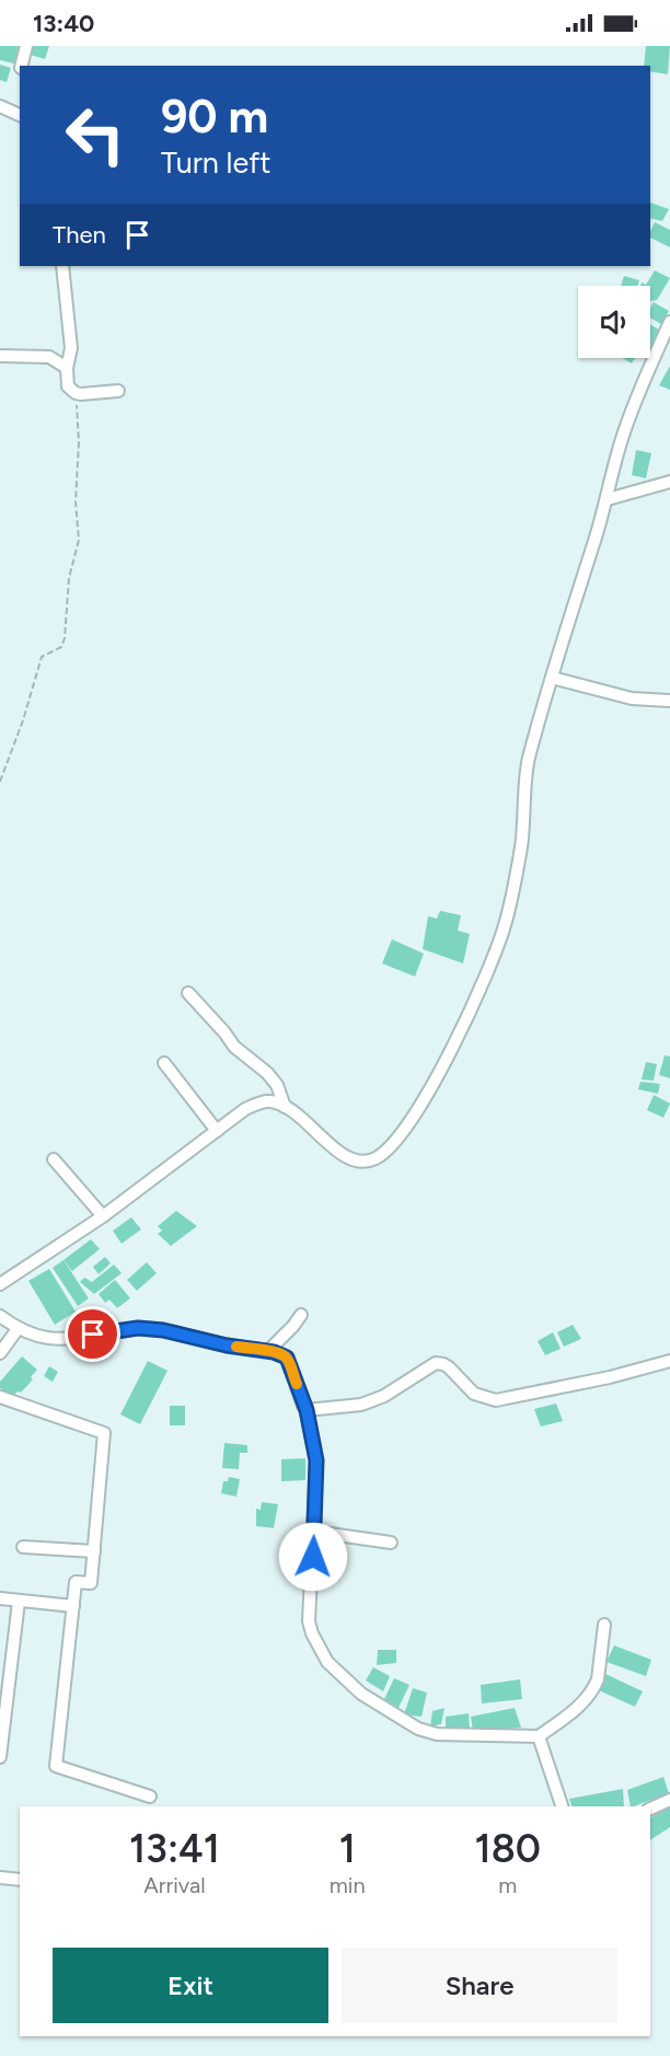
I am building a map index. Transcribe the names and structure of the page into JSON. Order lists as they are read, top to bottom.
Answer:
{
  "page": {
    "status": "13:40",
    "turn": ["90 m", "Turn left"],
    "then": "Then",
    "eta": [
      "13:41",
      "Arrival",
      "1",
      "min",
      "180",
      "m"
    ],
    "buttons": ["Exit", "Share"]
  }
}
